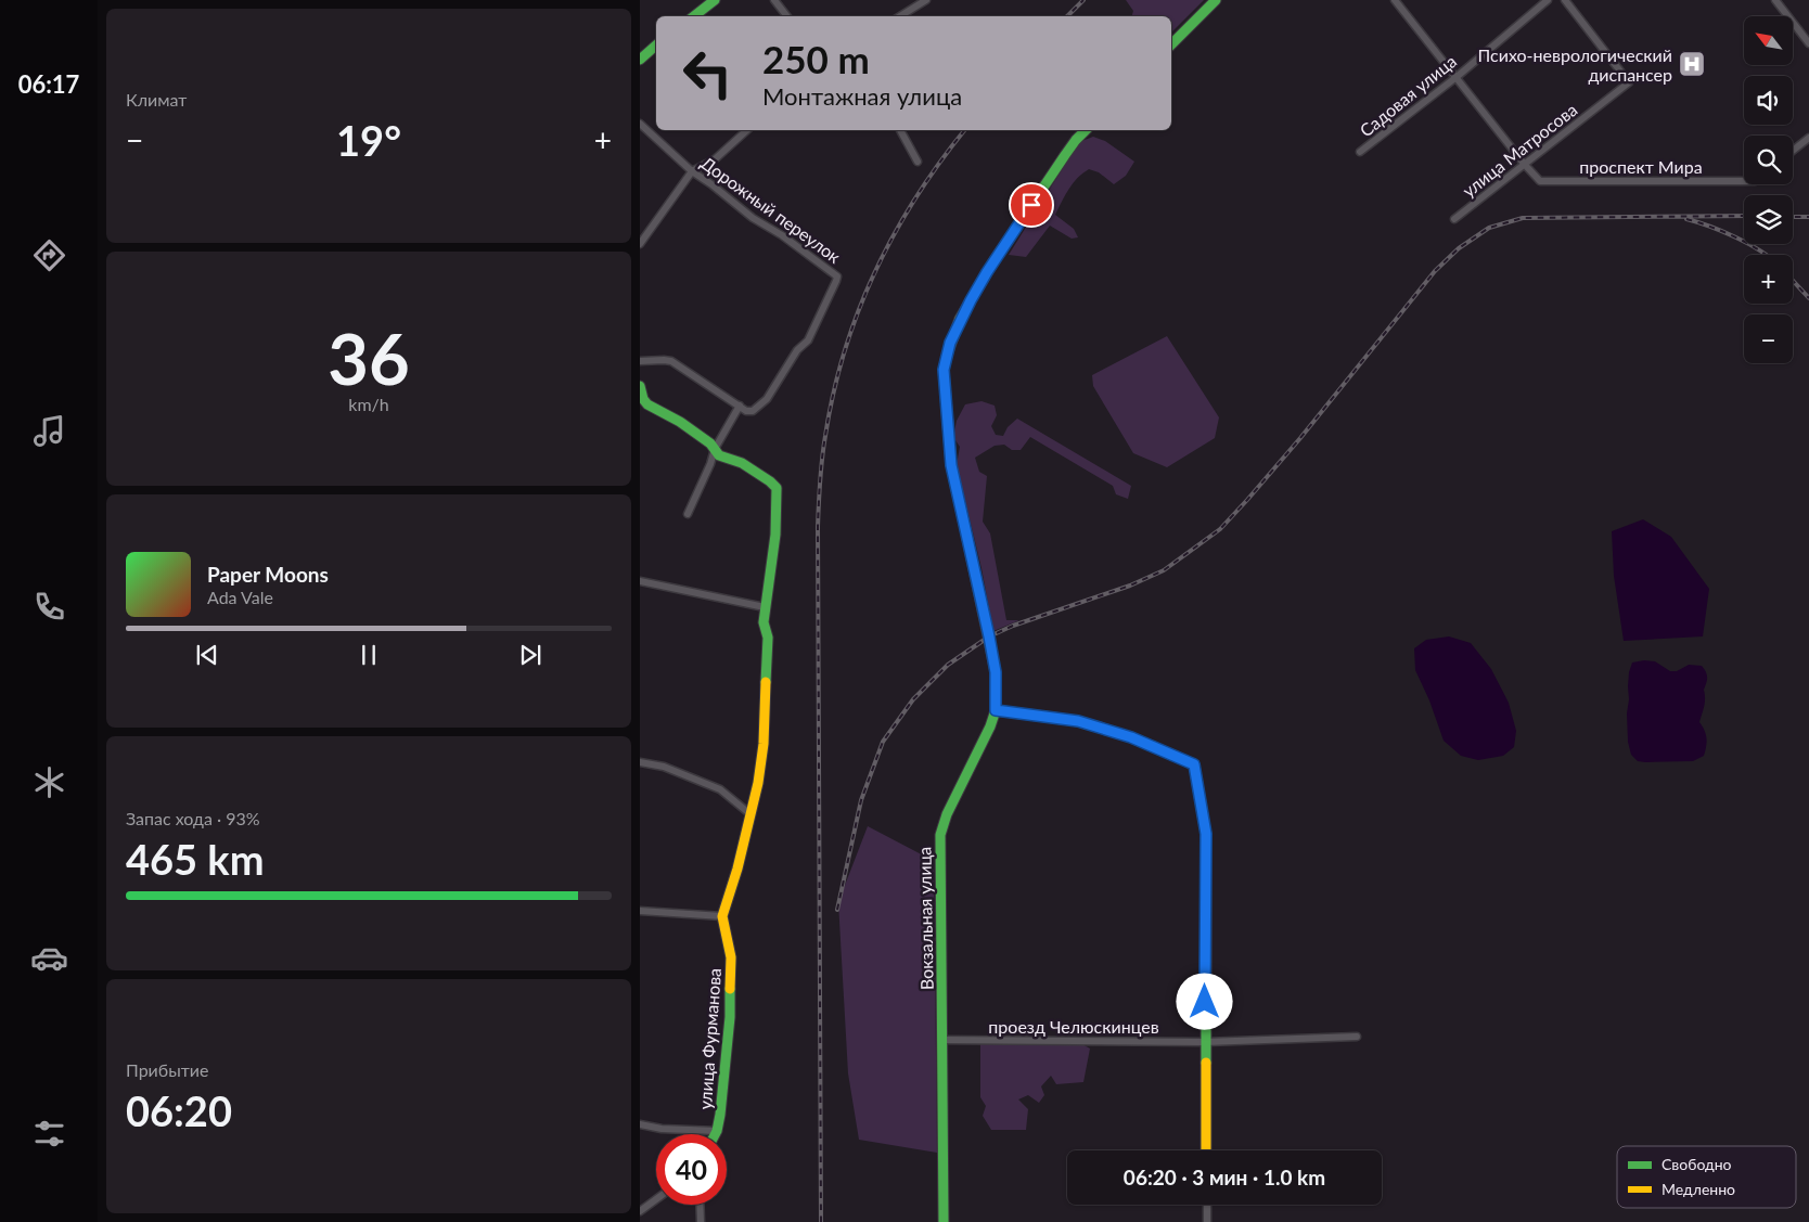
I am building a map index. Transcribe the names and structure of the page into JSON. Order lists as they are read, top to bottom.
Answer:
{
  "streets": {
    "street": [
      "Садовая улица",
      "улица Матросова",
      "проспект Мира",
      "Дорожный переулок",
      "Вокзальная улица",
      "проезд Челюскинцев",
      "улица Фурманова"
    ]
  },
  "crossings": [
    ["Садовая улица", "проспект Мира"],
    ["улица Матросова", "проспект Мира"],
    ["Вокзальная улица", "проезд Челюскинцев"]
  ],
  "places": {
    "hospital": ["Психо-неврологический диспансер"]
  },
  "legend": ["Свободно", "Медленно"],
  "north": "top left",
  "page": {
    "tabs": "06:17",
    "tile": [
      "Климат",
      ["36", "km/h"],
      ["Запас хода · 93%", "465 km"],
      ["Прибытие", "06:20"]
    ],
    "map_buttons": ["+", "−"],
    "turn": ["250 m", "Монтажная улица"],
    "heat": ["−", "19°", "+"],
    "song": ["Paper Moons", "Ada Vale"],
    "limit": "40",
    "trip": "06:20 · 3 мин · 1.0 km"
  }
}
